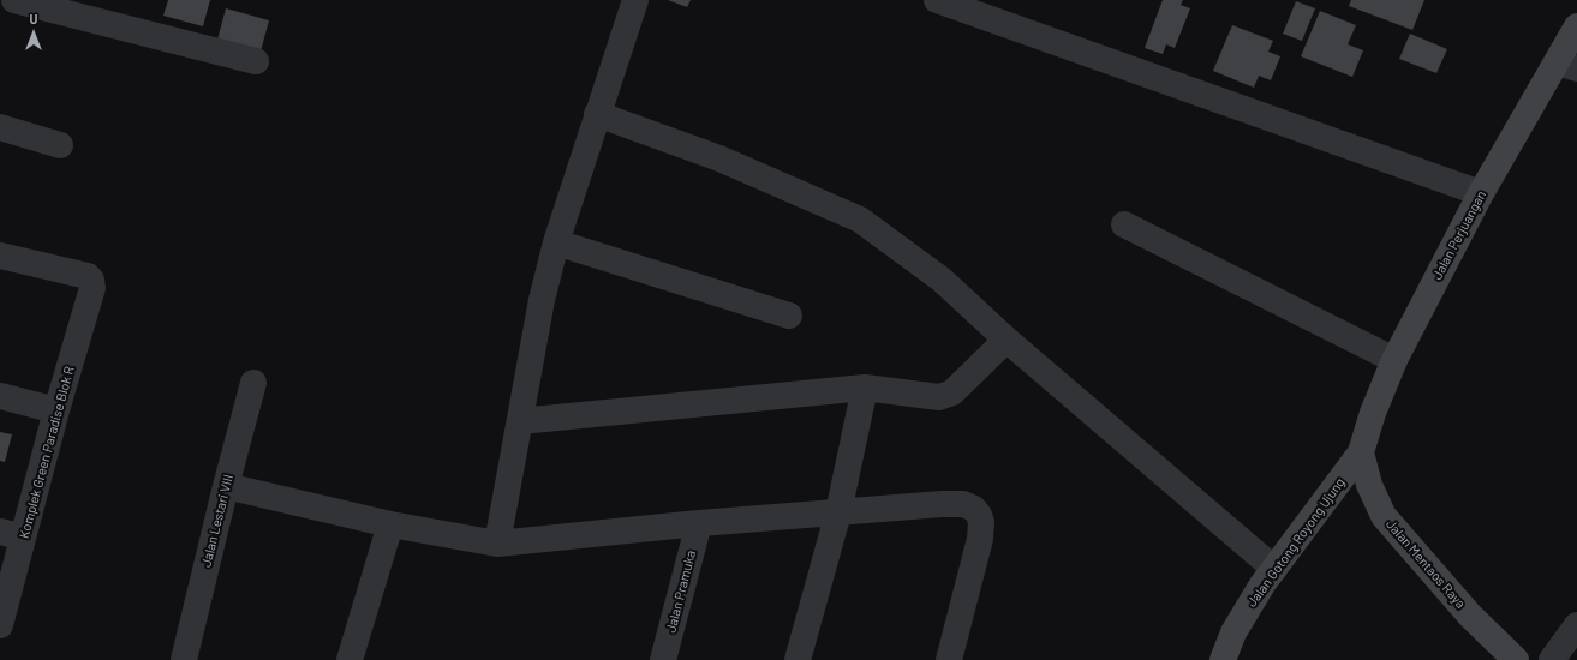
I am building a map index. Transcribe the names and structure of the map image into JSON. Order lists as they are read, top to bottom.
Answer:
{
  "streets": {
    "main road": ["Jalan Perjuangan", "Jalan Gotong Royong Ujung", "Jalan Mentaos Raya"],
    "street": ["Komplek Green Paradise Blok R", "Jalan Lestari VIII", "Jalan Pramuka"]
  },
  "crossings": [
    ["Jalan Perjuangan", "Jalan Gotong Royong Ujung"],
    ["Jalan Perjuangan", "Jalan Mentaos Raya"],
    ["Jalan Gotong Royong Ujung", "Jalan Mentaos Raya"]
  ],
  "north": "top"
}
